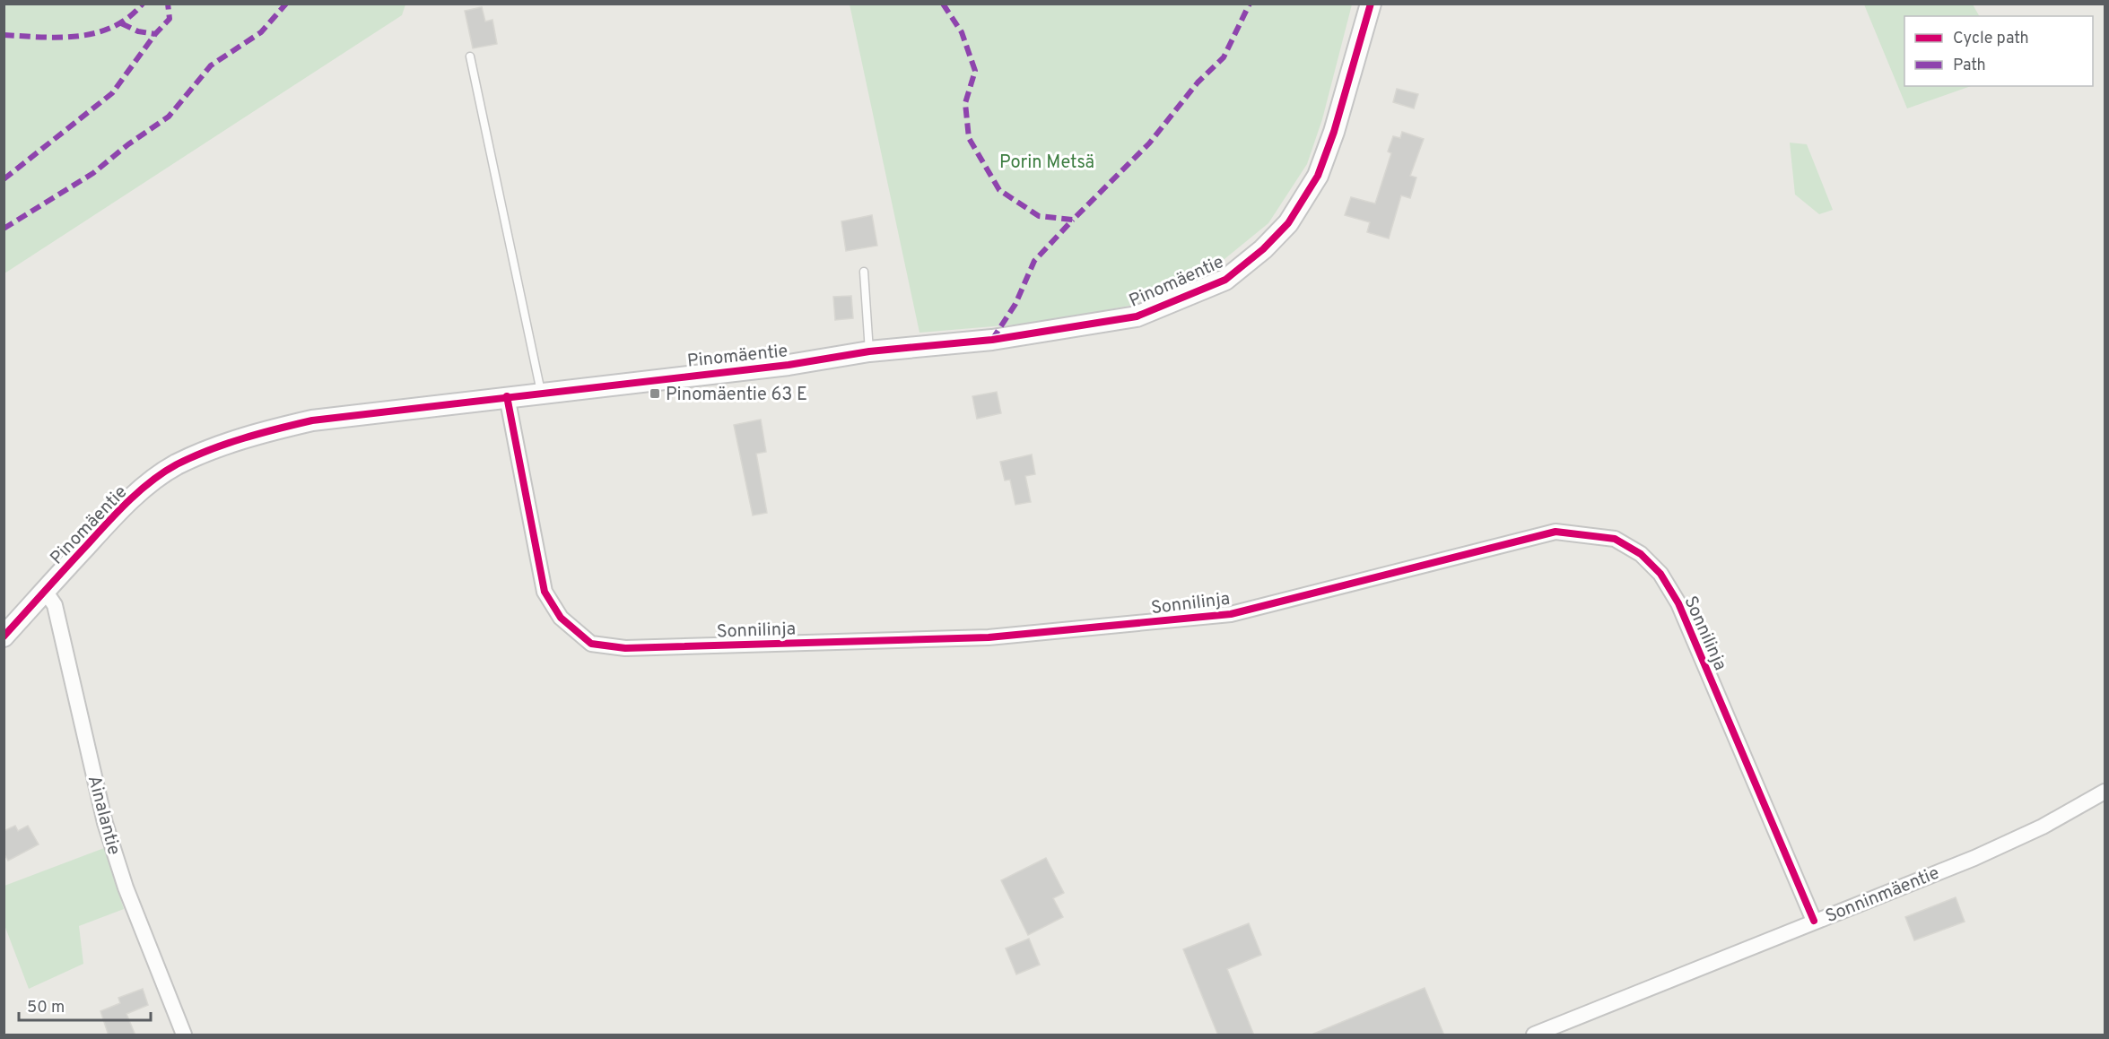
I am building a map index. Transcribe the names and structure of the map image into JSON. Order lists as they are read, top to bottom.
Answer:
{
  "streets": {
    "street": [
      "Pinomäentie",
      "Sonnilinja",
      "Ainalantie",
      "Sonninmäentie"
    ]
  },
  "crossings": [
    ["Pinomäentie", "Sonnilinja"],
    ["Pinomäentie", "Ainalantie"],
    ["Sonnilinja", "Sonninmäentie"]
  ],
  "parks": ["Porin Metsä"],
  "places": {
    "transit": ["Pinomäentie 63 E"]
  },
  "legend": ["Cycle path", "Path"],
  "scale_bar": "50 m"
}
